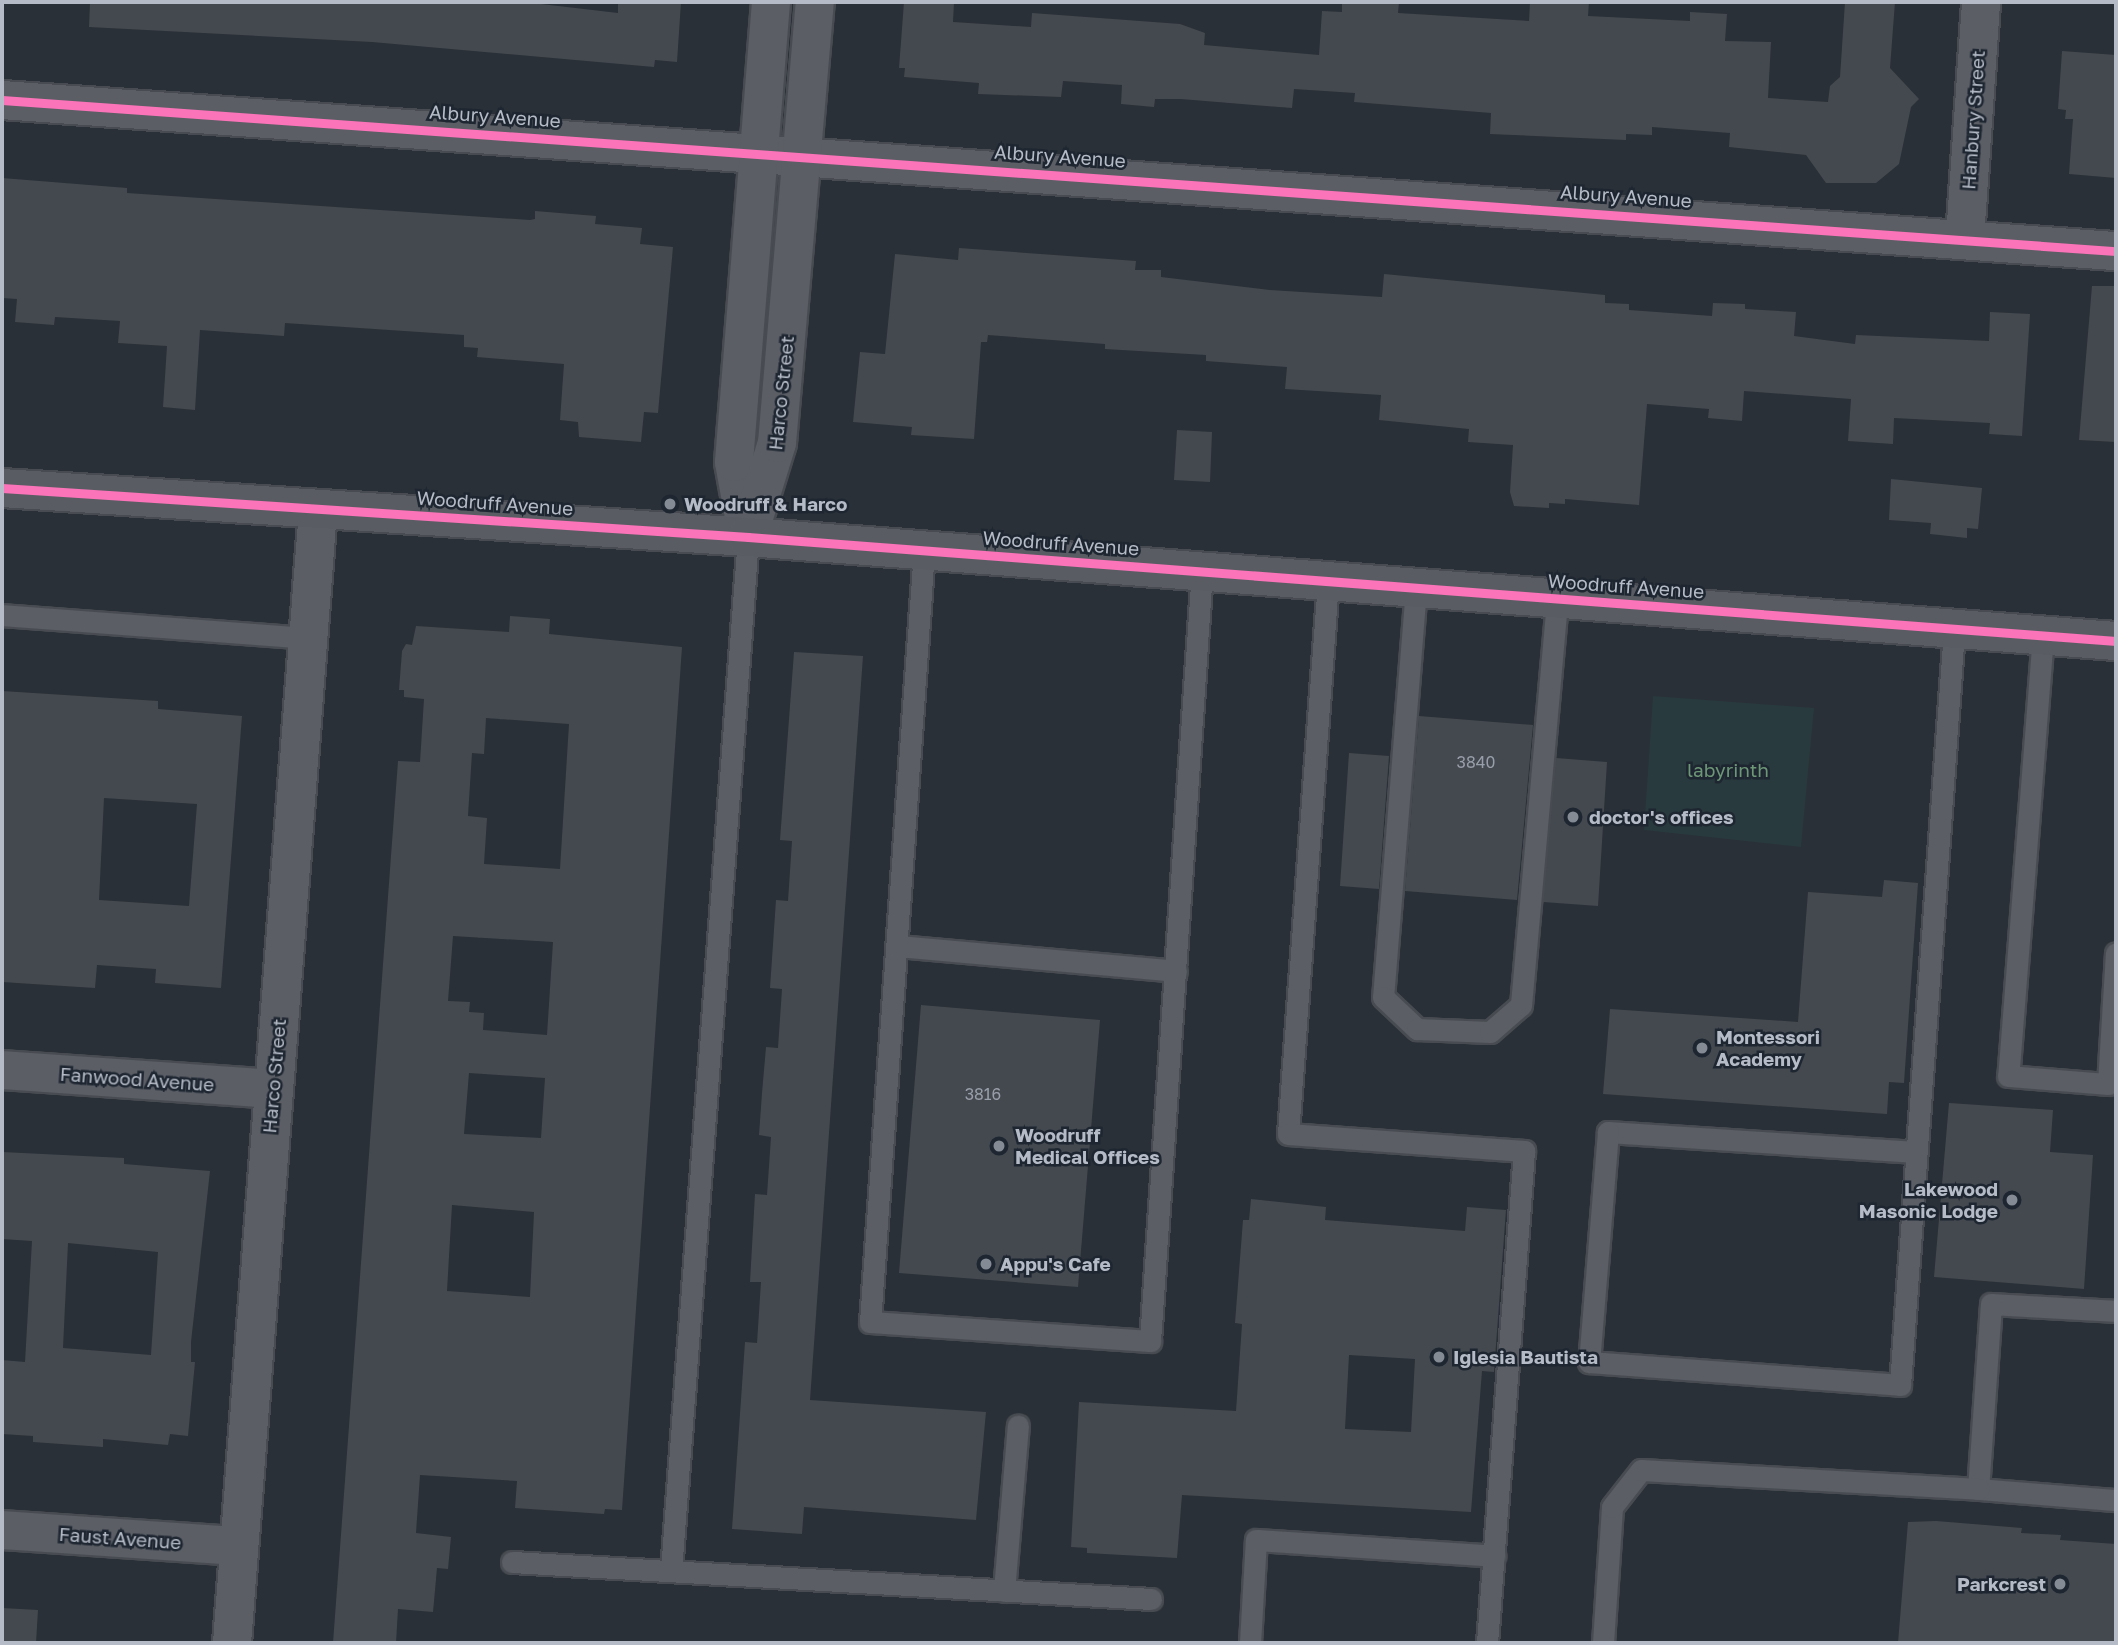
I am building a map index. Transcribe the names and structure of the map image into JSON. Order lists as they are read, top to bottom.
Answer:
{
  "streets": {
    "main road": ["Woodruff Avenue"],
    "street": [
      "Albury Avenue",
      "Hanbury Street",
      "Harco Street",
      "Fanwood Avenue",
      "Faust Avenue"
    ]
  },
  "crossings": [
    ["Albury Avenue", "Hanbury Street"],
    ["Albury Avenue", "Harco Street"],
    ["Harco Street", "Woodruff Avenue"],
    ["Harco Street", "Fanwood Avenue"],
    ["Harco Street", "Faust Avenue"]
  ],
  "parks": ["labyrinth"],
  "places": [
    "Woodruff & Harco",
    "doctor's offices",
    "Montessori Academy",
    "Woodruff Medical Offices",
    "Lakewood Masonic Lodge",
    "Appu's Cafe",
    "Iglesia Bautista",
    "Parkcrest"
  ],
  "house_numbers": ["3840", "3816"]
}
